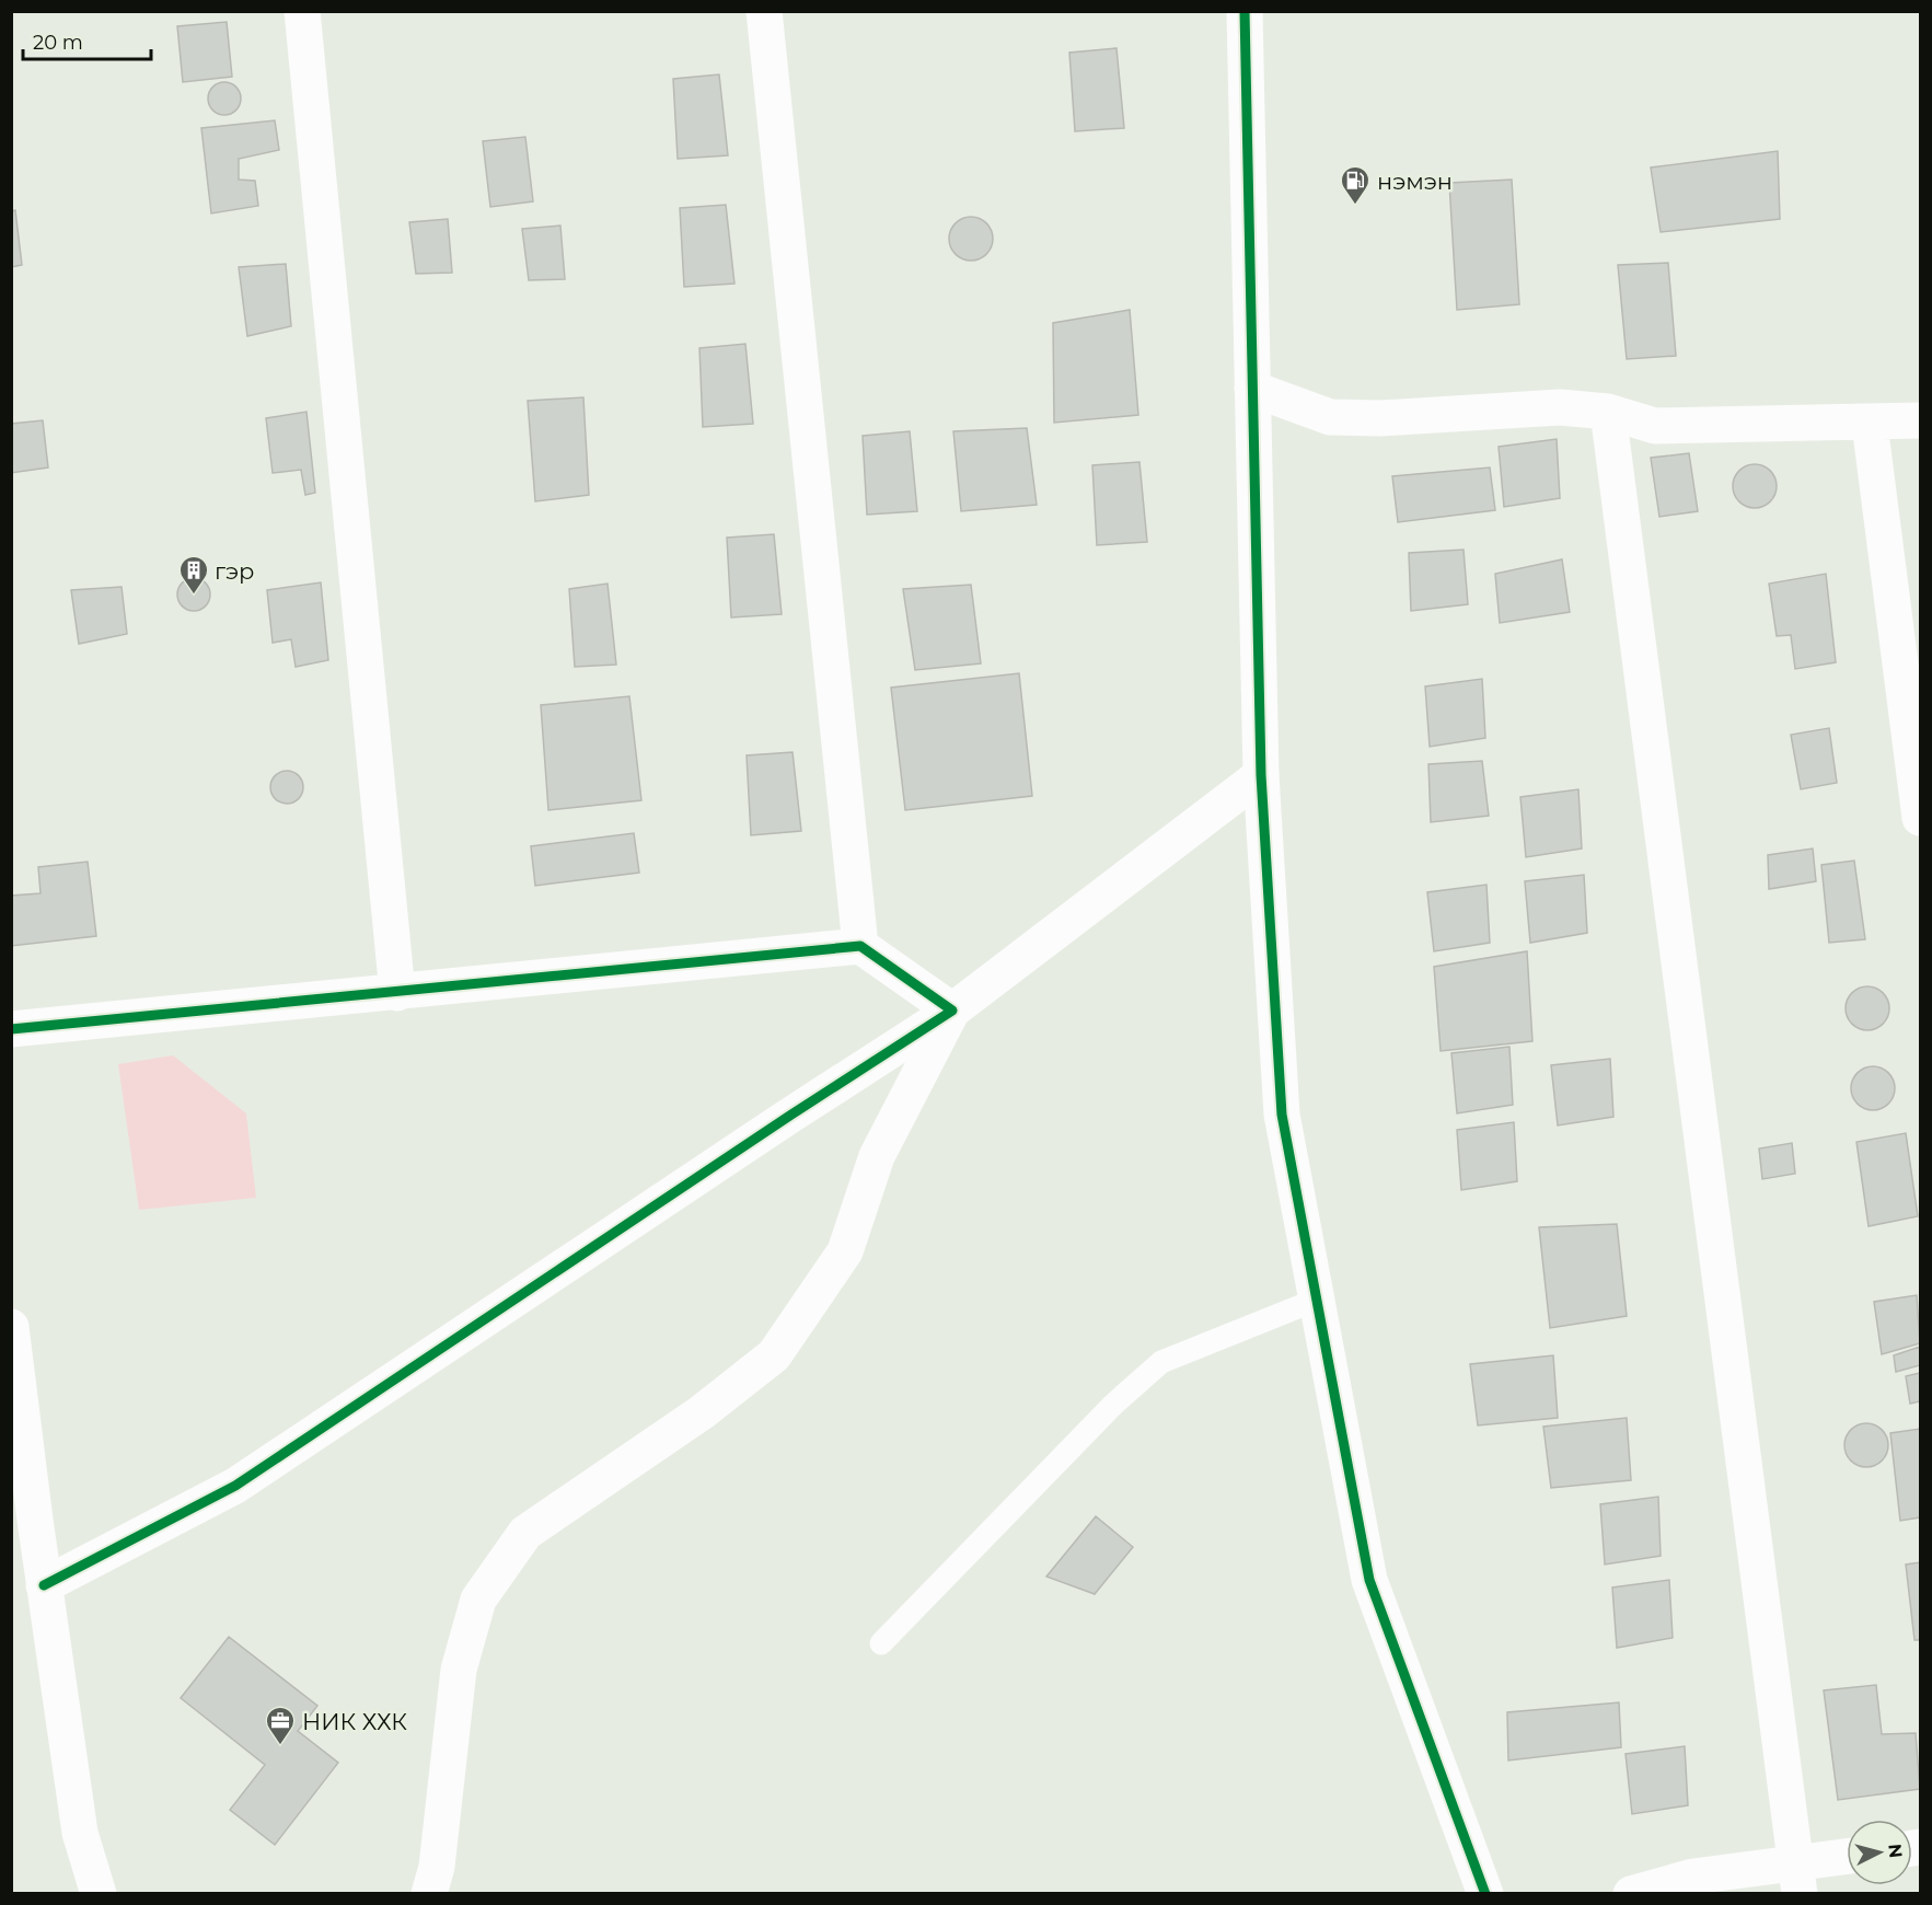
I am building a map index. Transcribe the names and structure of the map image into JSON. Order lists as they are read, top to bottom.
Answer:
{
  "places": {
    "fuel station": ["нэмэн"],
    "building": ["гэр"],
    "office": ["НИК ХХК"]
  },
  "scale_bar": "20 m",
  "north": "right"
}
